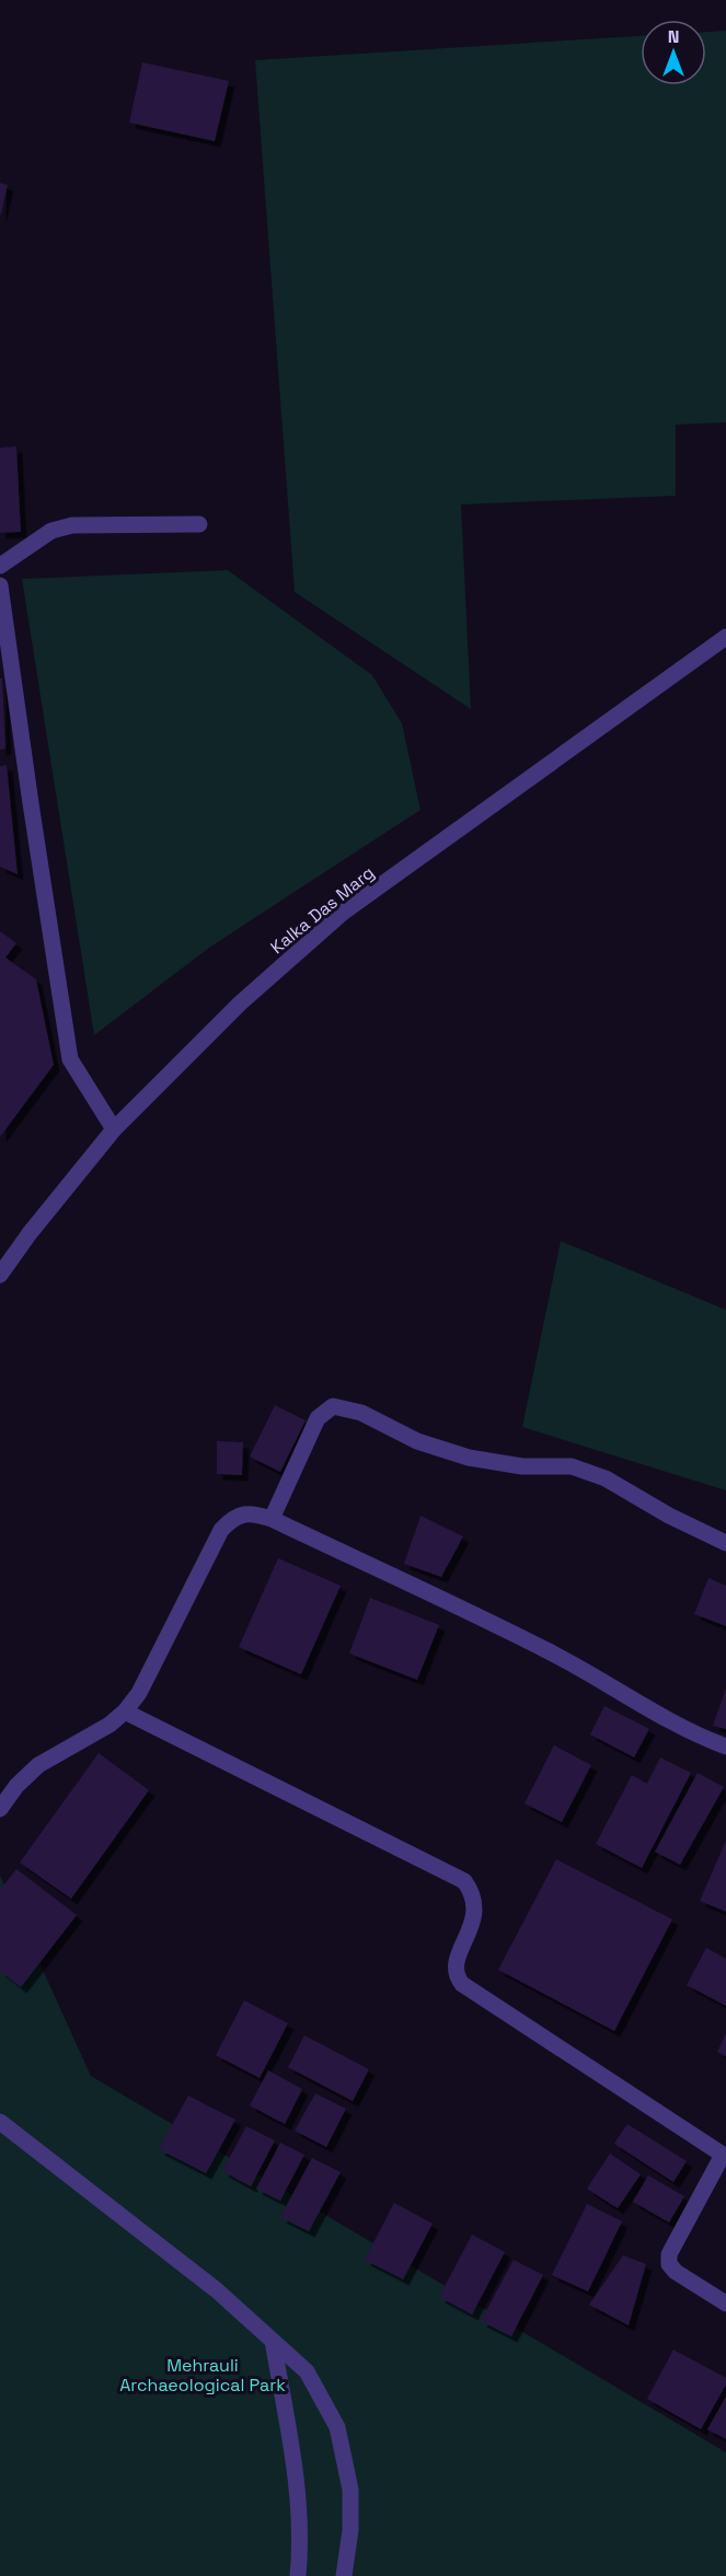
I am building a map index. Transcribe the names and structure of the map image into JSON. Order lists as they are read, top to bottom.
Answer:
{
  "streets": {
    "street": ["Kalka Das Marg"]
  },
  "parks": ["Mehrauli Archaeological Park"],
  "north": "top"
}
